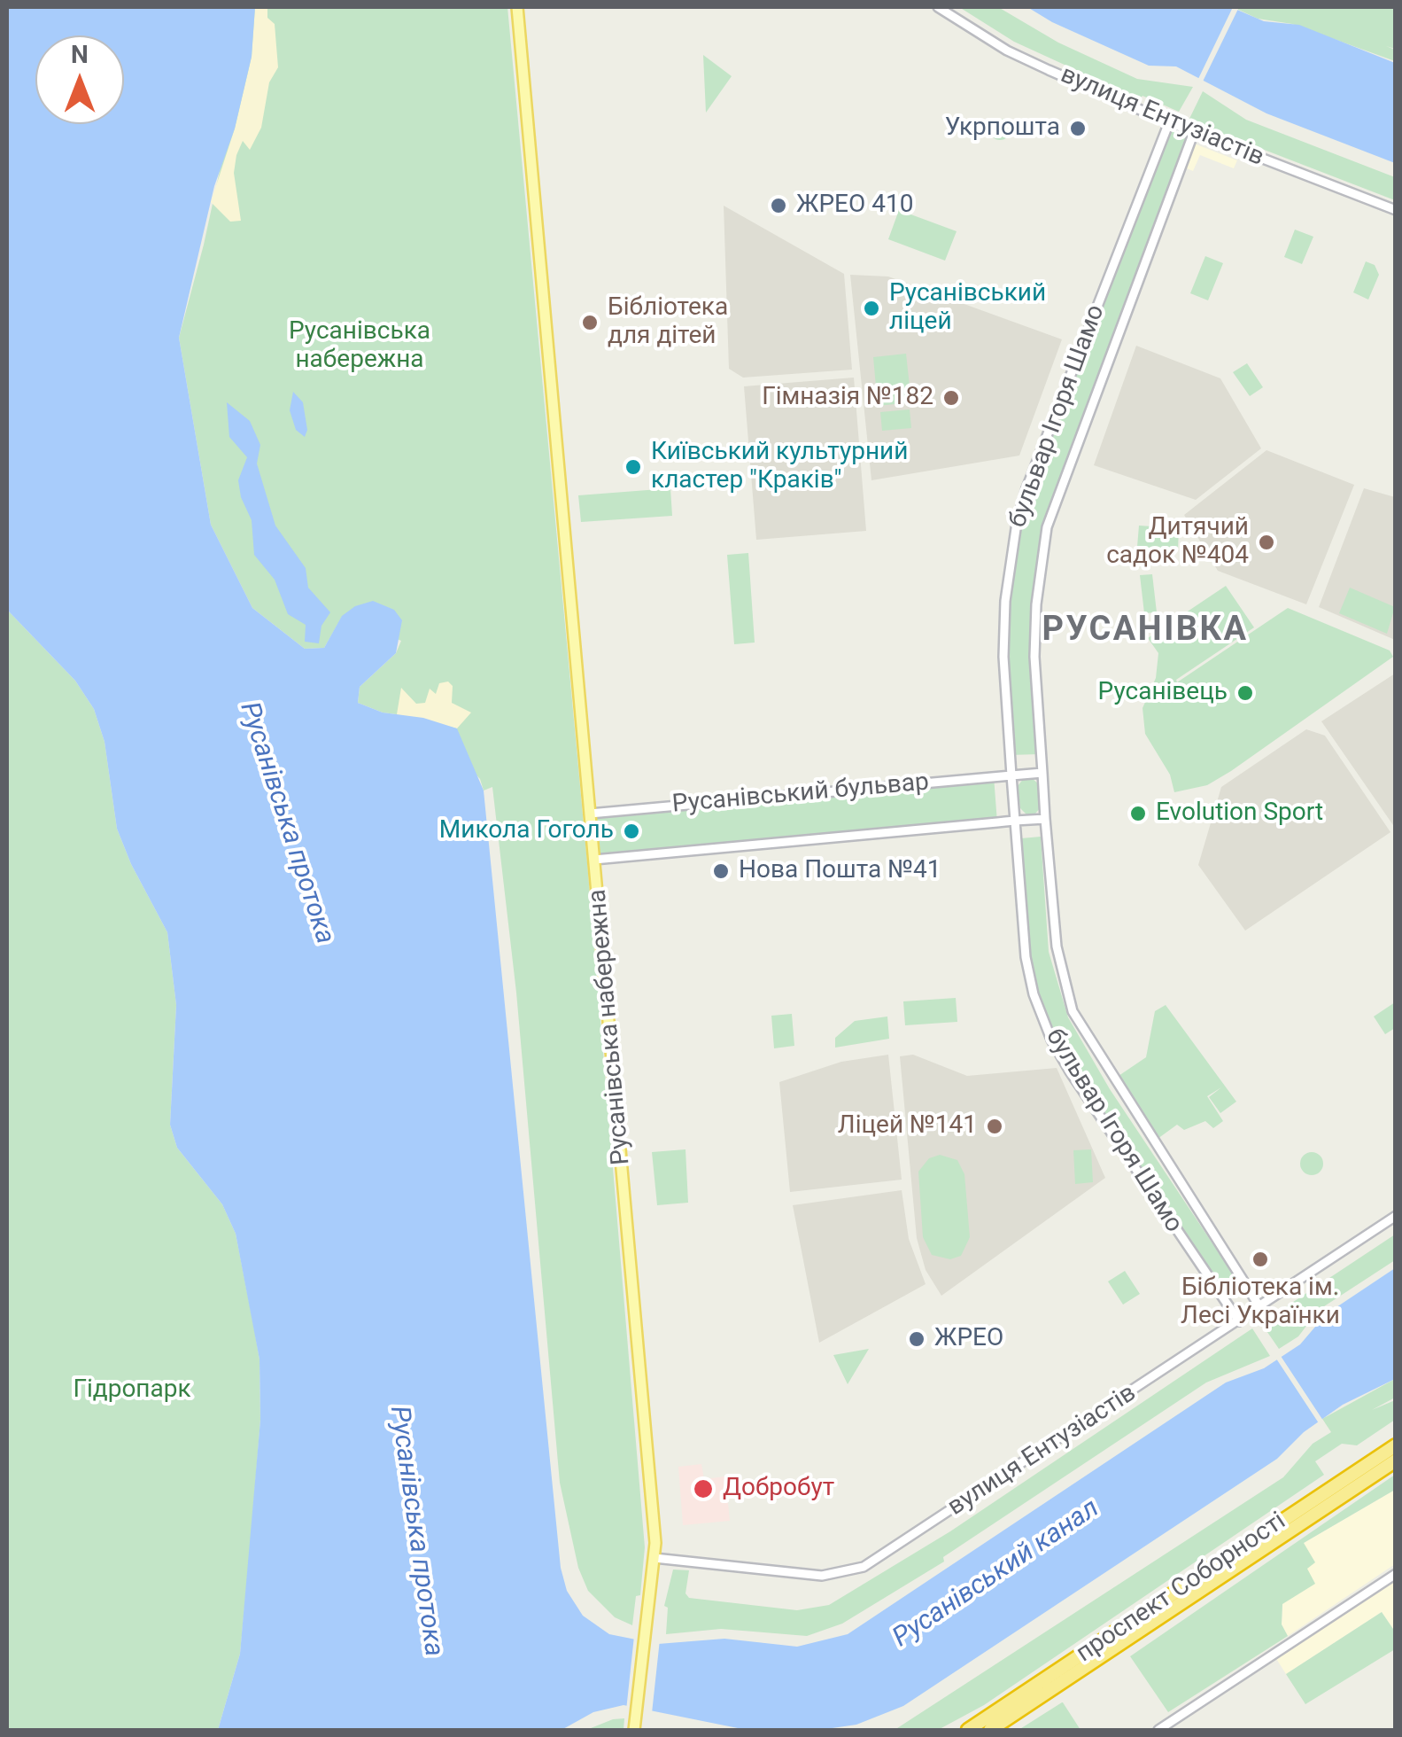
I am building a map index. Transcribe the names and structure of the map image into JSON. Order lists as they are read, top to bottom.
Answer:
{
  "streets": {
    "highway": ["проспект Соборності"],
    "main road": ["Русанівська набережна"],
    "street": ["вулиця Ентузіастів", "бульвар Ігоря Шамо", "Русанівський бульвар"]
  },
  "crossings": [
    ["вулиця Ентузіастів", "бульвар Ігоря Шамо"],
    ["вулиця Ентузіастів", "Русанівська набережна"],
    ["бульвар Ігоря Шамо", "Русанівський бульвар"],
    ["Русанівський бульвар", "Русанівська набережна"]
  ],
  "districts": ["РУСАНІВКА"],
  "water": ["Русанівська протока", "Русанівський канал"],
  "parks": ["Русанівська набережна", "Гідропарк"],
  "places": [
    "Укрпошта",
    "ЖРЕО 410",
    "Русанівський ліцей",
    "Бібліотека для дітей",
    "Гімназія №182",
    "Київський культурний кластер \"Краків\"",
    "Дитячий садок №404",
    "Русанівець",
    "Evolution Sport",
    "Микола Гоголь",
    "Нова Пошта №41",
    "Ліцей №141",
    "Бібліотека ім. Лесі Українки",
    "ЖРЕО",
    "Добробут"
  ],
  "north": "top"
}
